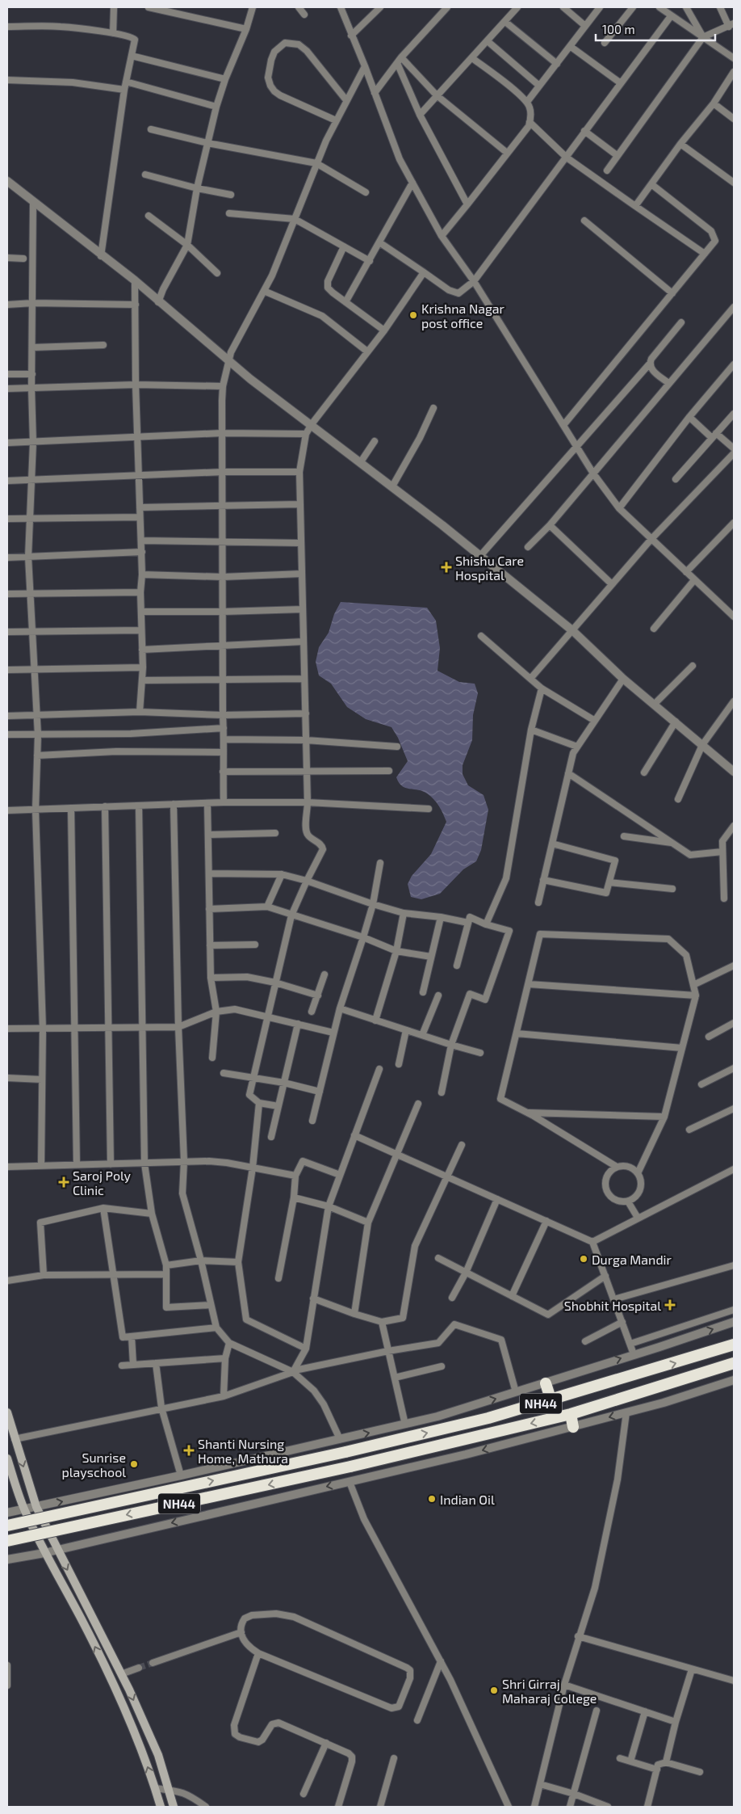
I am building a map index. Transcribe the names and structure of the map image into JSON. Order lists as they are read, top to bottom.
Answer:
{
  "streets": {
    "highway": ["NH44"]
  },
  "places": {
    "other": [
      "Krishna Nagar post office",
      "Durga Mandir",
      "Sunrise playschool",
      "Indian Oil",
      "Shri Girraj Maharaj College"
    ],
    "health": [
      "Shishu Care Hospital",
      "Saroj Poly Clinic",
      "Shobhit Hospital",
      "Shanti Nursing Home, Mathura"
    ]
  },
  "scale_bar": "100 m"
}
